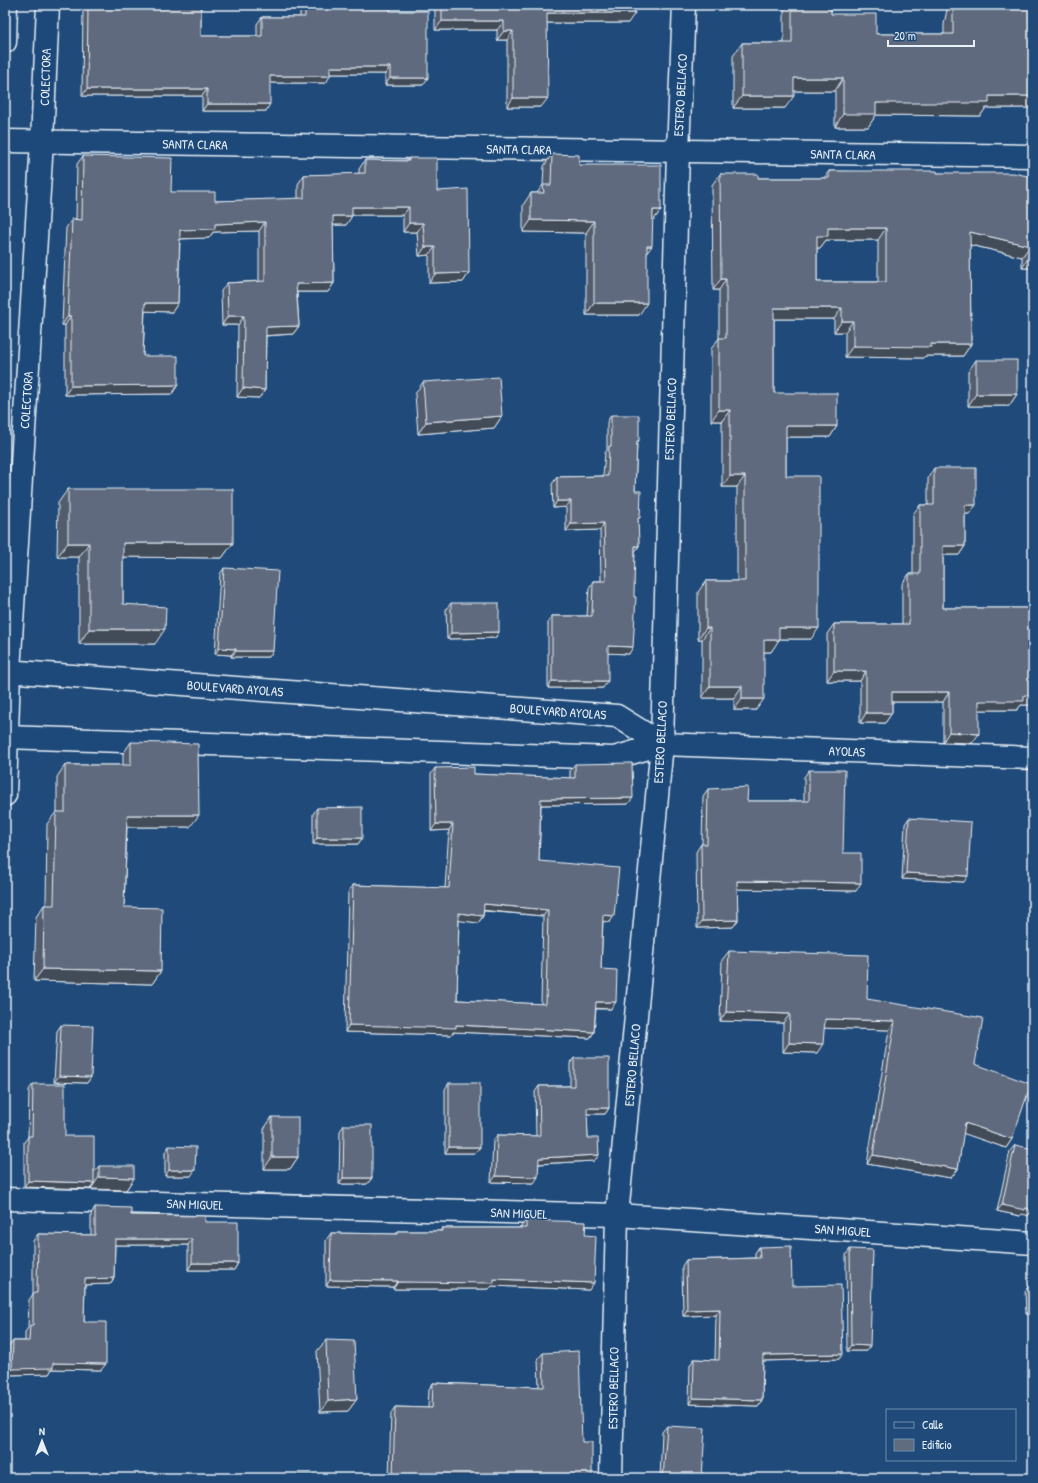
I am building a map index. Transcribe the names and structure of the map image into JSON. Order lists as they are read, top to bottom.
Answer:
{
  "streets": {
    "main road": [
      "COLECTORA",
      "ESTERO BELLACO",
      "SANTA CLARA",
      "BOULEVARD AYOLAS",
      "AYOLAS",
      "SAN MIGUEL"
    ]
  },
  "crossings": [
    ["COLECTORA", "SANTA CLARA"],
    ["COLECTORA", "BOULEVARD AYOLAS"],
    ["ESTERO BELLACO", "SANTA CLARA"],
    ["ESTERO BELLACO", "BOULEVARD AYOLAS"],
    ["ESTERO BELLACO", "AYOLAS"],
    ["ESTERO BELLACO", "SAN MIGUEL"],
    ["BOULEVARD AYOLAS", "AYOLAS"]
  ],
  "legend": ["Calle", "Edificio"],
  "scale_bar": "20 m",
  "north": "top"
}
